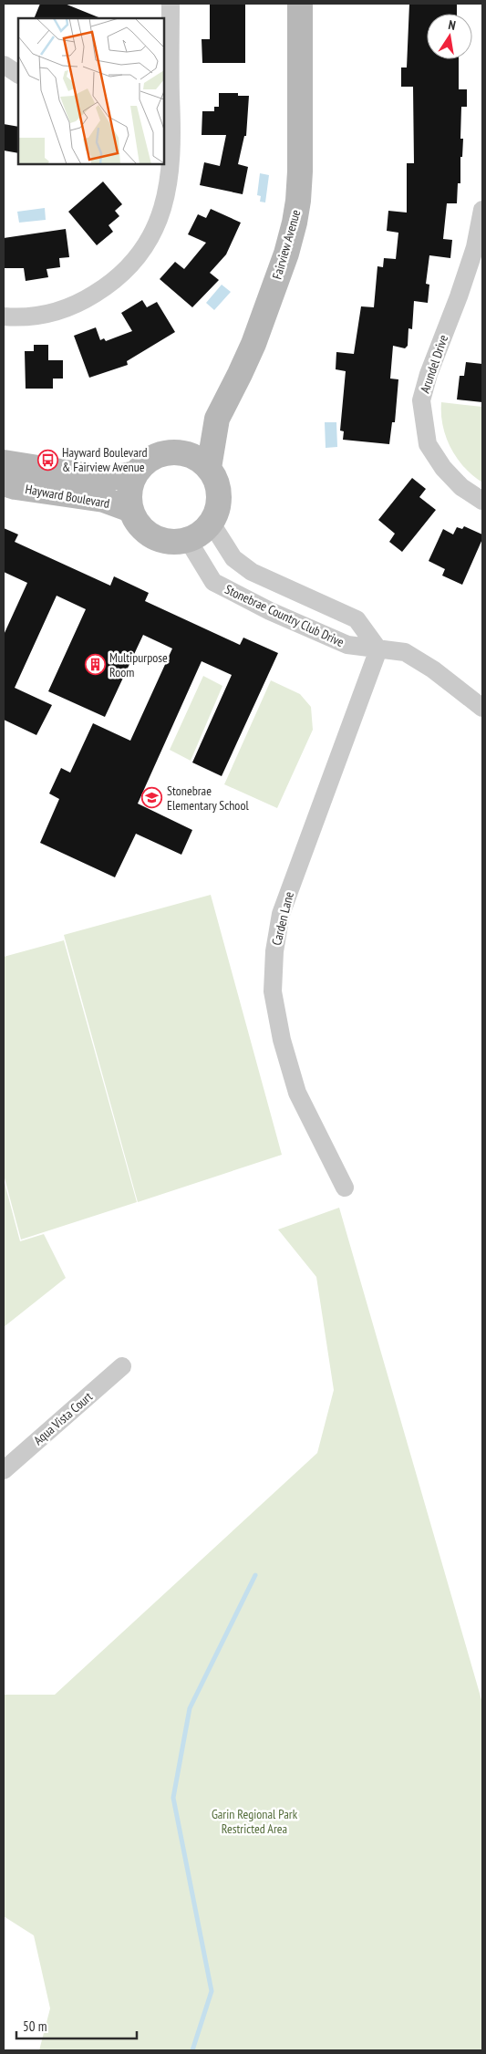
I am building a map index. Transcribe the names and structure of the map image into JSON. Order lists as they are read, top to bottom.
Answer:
{
  "streets": {
    "main road": ["Fairview Avenue", "Hayward Boulevard"],
    "street": [
      "Arundel Drive",
      "Stonebrae Country Club Drive",
      "Carden Lane",
      "Aqua Vista Court"
    ]
  },
  "crossings": [
    ["Fairview Avenue", "Hayward Boulevard"],
    ["Fairview Avenue", "Stonebrae Country Club Drive"],
    ["Hayward Boulevard", "Stonebrae Country Club Drive"],
    ["Stonebrae Country Club Drive", "Carden Lane"]
  ],
  "parks": ["Garin Regional Park Restricted Area"],
  "places": {
    "bus stop": ["Hayward Boulevard & Fairview Avenue"],
    "building": ["Multipurpose Room"],
    "school or university": ["Stonebrae Elementary School"]
  },
  "scale_bar": "50 m",
  "north": "top"
}
